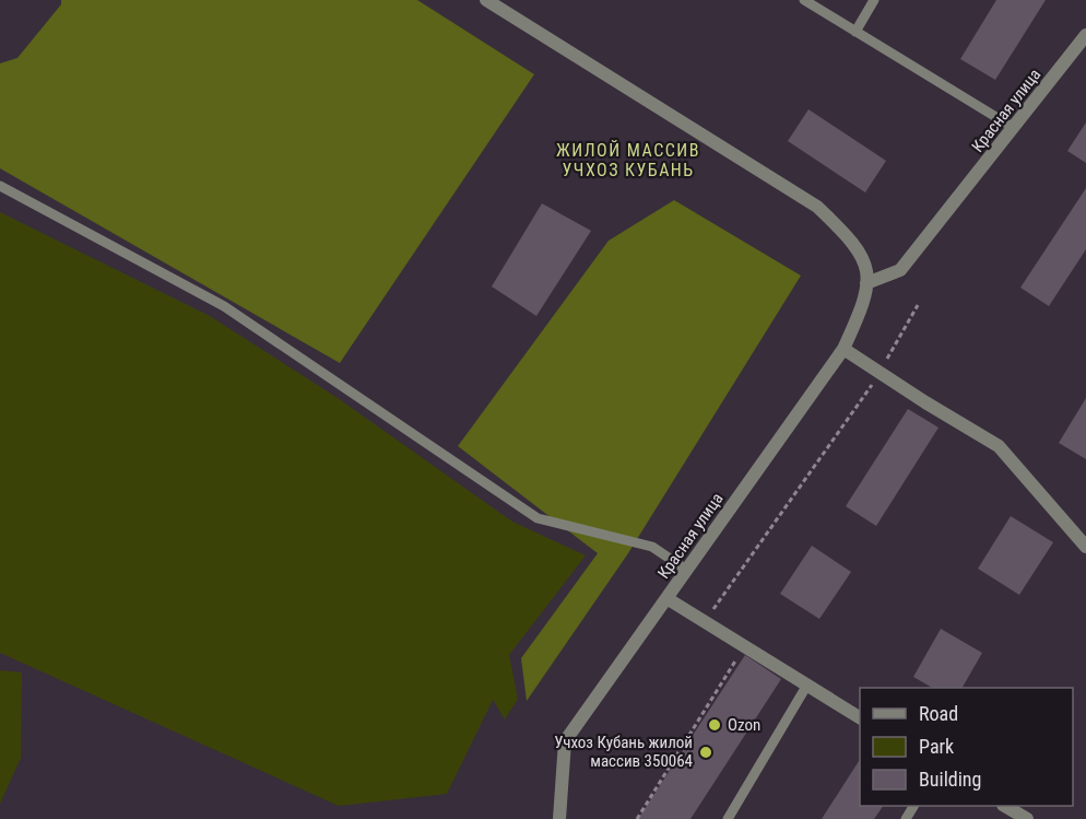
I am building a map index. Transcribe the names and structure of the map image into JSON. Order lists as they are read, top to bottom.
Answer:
{
  "streets": {
    "street": ["Красная улица"]
  },
  "districts": ["ЖИЛОЙ МАССИВ УЧХОЗ КУБАНЬ"],
  "places": ["Ozon", "Учхоз Кубань жилой массив 350064"],
  "legend": ["Road", "Park", "Building"]
}
